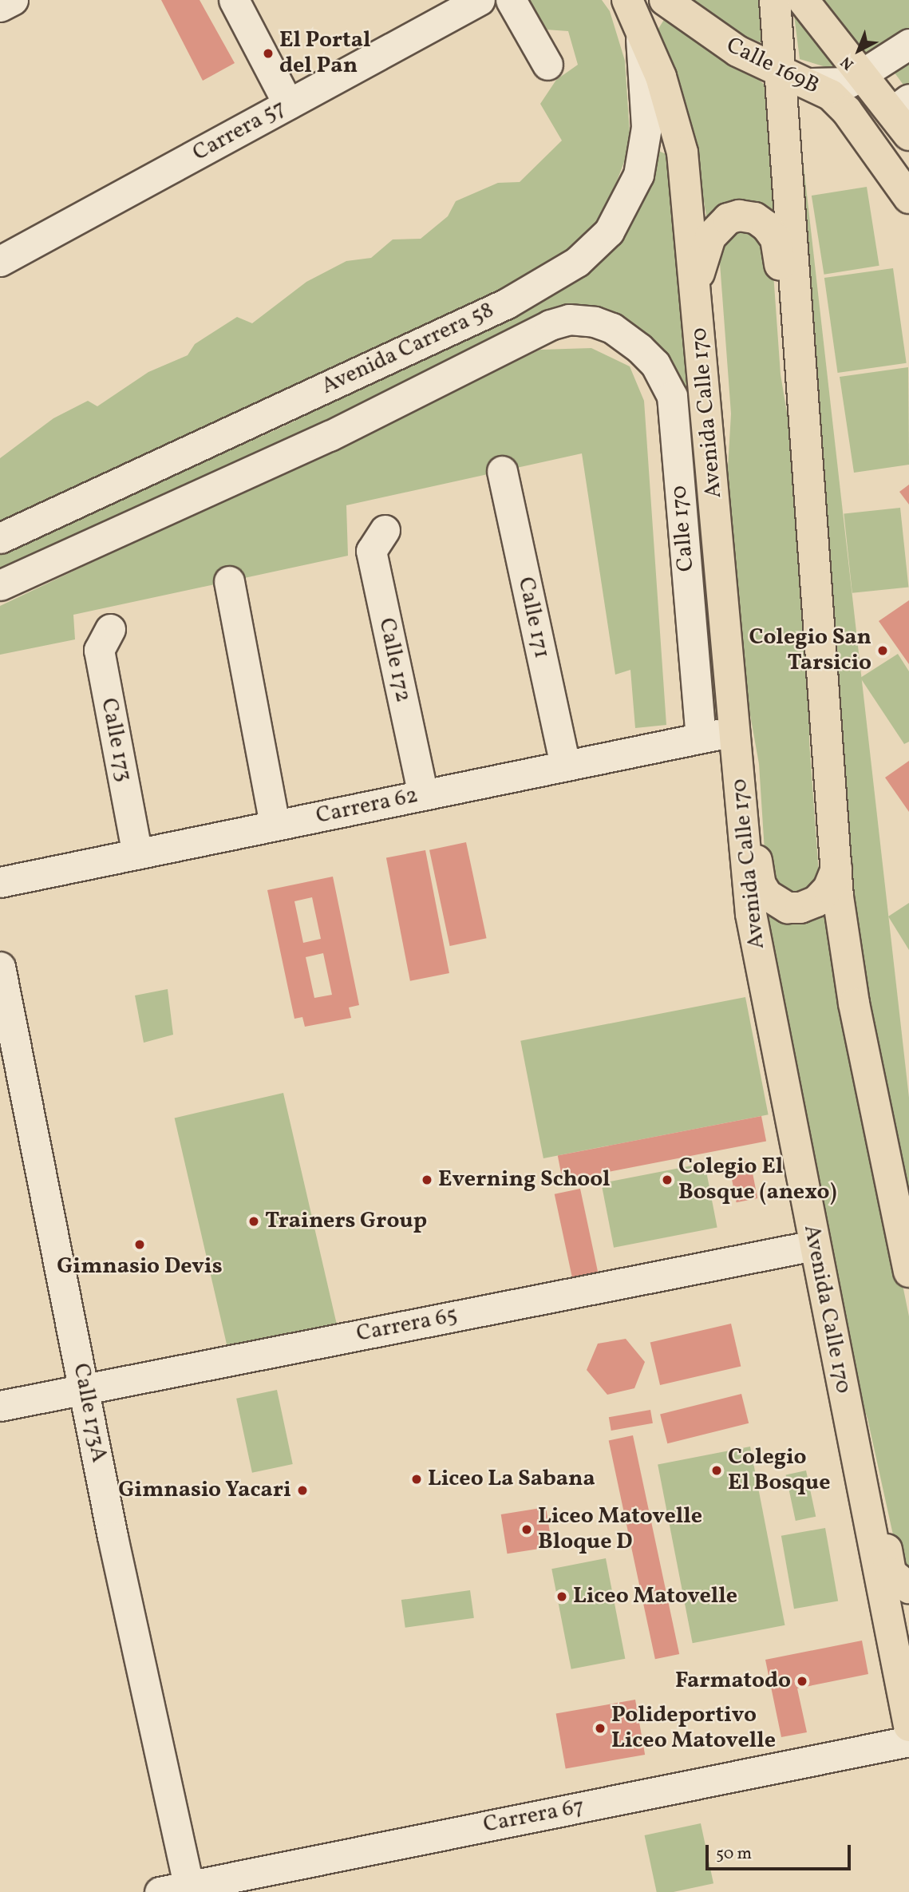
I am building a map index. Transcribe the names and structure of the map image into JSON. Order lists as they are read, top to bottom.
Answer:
{
  "streets": {
    "main road": ["Calle 169B", "Avenida Calle 170"],
    "street": [
      "Carrera 57",
      "Avenida Carrera 58",
      "Calle 170",
      "Calle 171",
      "Calle 172",
      "Calle 173",
      "Carrera 62",
      "Carrera 65",
      "Calle 173A",
      "Carrera 67"
    ]
  },
  "crossings": [
    ["Avenida Carrera 58", "Avenida Calle 170"],
    ["Avenida Carrera 58", "Calle 170"],
    ["Avenida Calle 170", "Carrera 62"],
    ["Avenida Calle 170", "Carrera 65"],
    ["Calle 170", "Carrera 62"],
    ["Calle 171", "Carrera 62"],
    ["Calle 172", "Carrera 62"],
    ["Calle 173", "Carrera 62"],
    ["Carrera 65", "Calle 173A"],
    ["Calle 173A", "Carrera 67"]
  ],
  "places": [
    "El Portal del Pan",
    "Colegio San Tarsicio",
    "Everning School",
    "Colegio El Bosque (anexo)",
    "Trainers Group",
    "Gimnasio Devis",
    "Colegio El Bosque",
    "Liceo La Sabana",
    "Gimnasio Yacari",
    "Liceo Matovelle Bloque D",
    "Liceo Matovelle",
    "Farmatodo",
    "Polideportivo Liceo Matovelle"
  ],
  "scale_bar": "50 m",
  "north": "bottom left"
}
